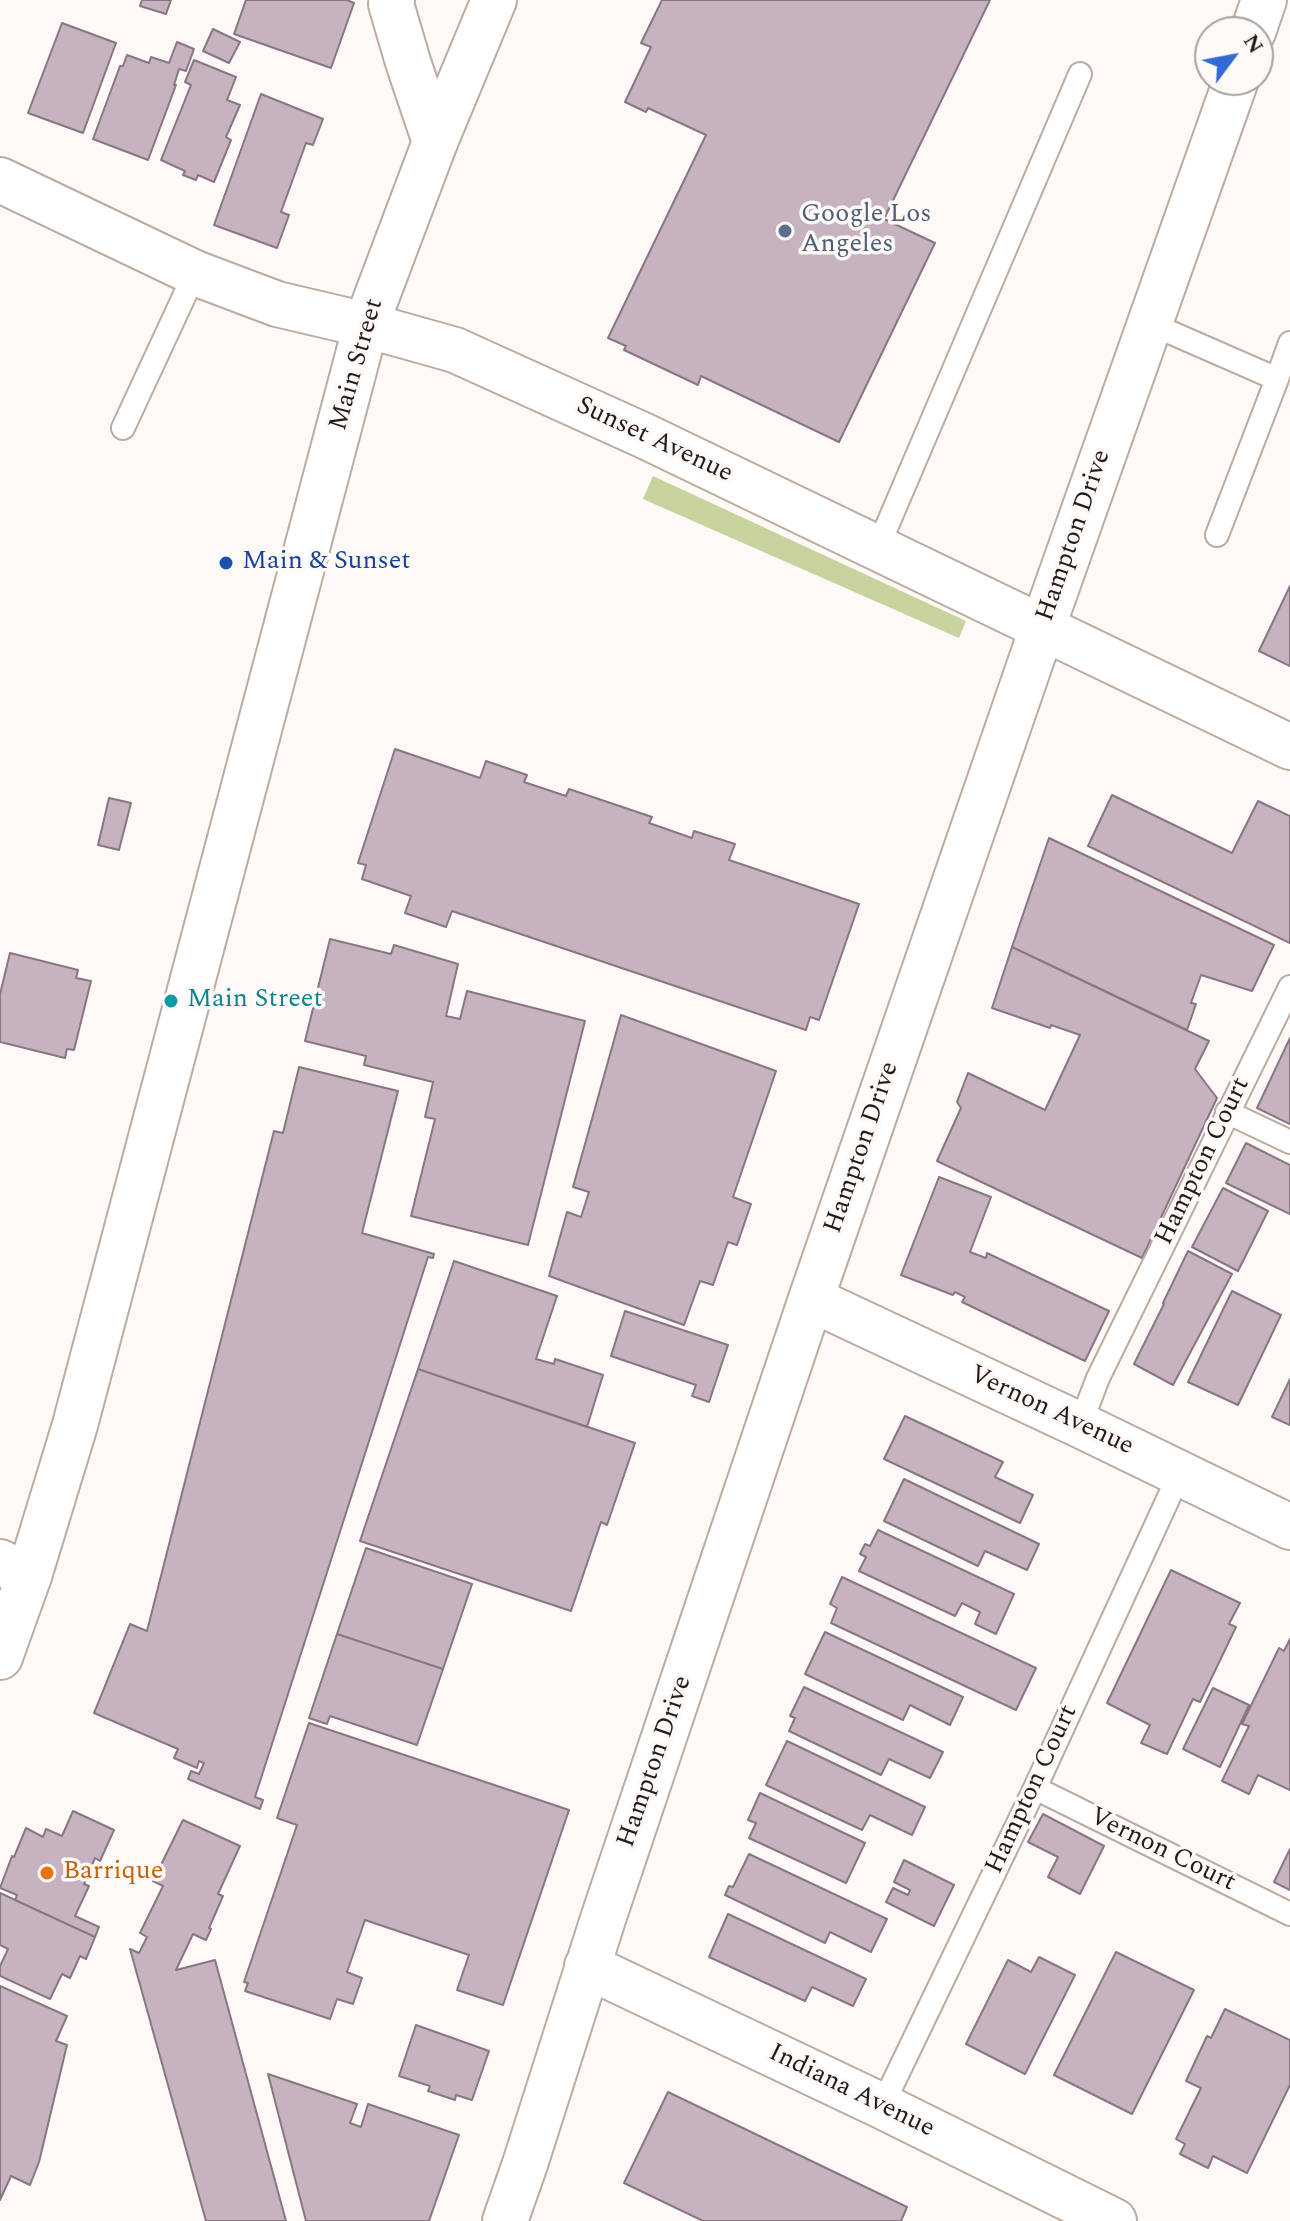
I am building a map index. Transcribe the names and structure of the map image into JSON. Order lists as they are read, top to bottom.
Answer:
{
  "streets": {
    "street": [
      "Main Street",
      "Sunset Avenue",
      "Hampton Drive",
      "Vernon Avenue",
      "Indiana Avenue"
    ],
    "lane": ["Hampton Court", "Vernon Court"]
  },
  "crossings": [
    ["Main Street", "Sunset Avenue"],
    ["Sunset Avenue", "Hampton Drive"],
    ["Hampton Drive", "Vernon Avenue"],
    ["Hampton Drive", "Indiana Avenue"],
    ["Hampton Court", "Vernon Avenue"],
    ["Hampton Court", "Vernon Court"],
    ["Hampton Court", "Indiana Avenue"]
  ],
  "places": [
    "Google Los Angeles",
    "Main & Sunset",
    "Main Street",
    "Barrique"
  ],
  "north": "top right"
}
